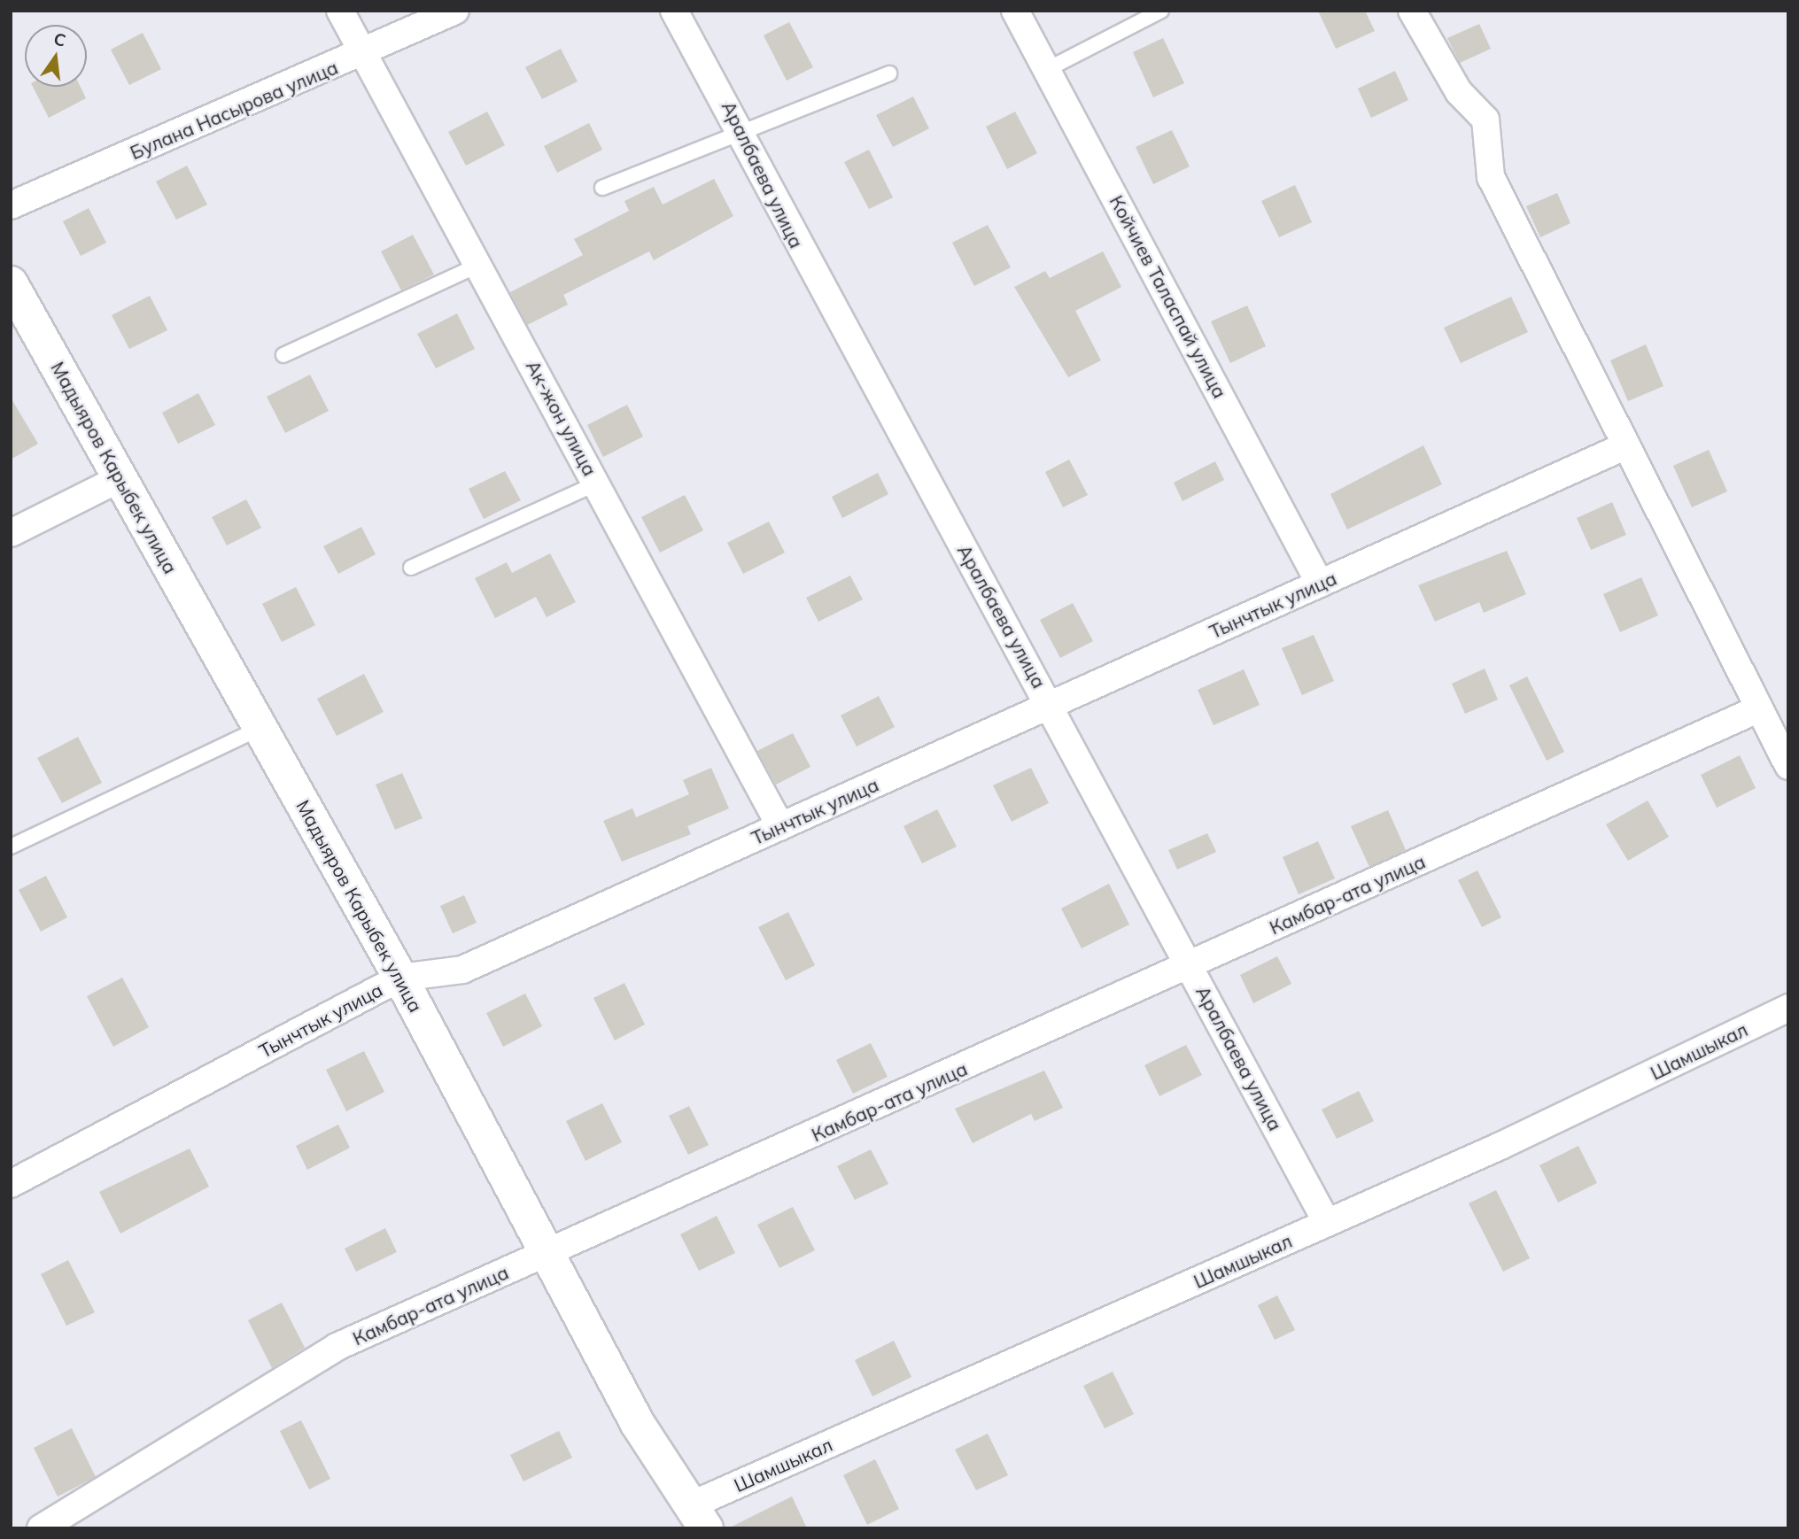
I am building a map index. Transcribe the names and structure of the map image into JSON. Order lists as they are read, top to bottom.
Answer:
{
  "streets": {
    "street": [
      "Булана Насырова улица",
      "Аралбаева улица",
      "Койчиев Таласпай улица",
      "Ак-жон улица",
      "Мадыяров Карыбек улица",
      "Тынчтык улица",
      "Камбар-ата улица",
      "Шамшыкал"
    ]
  },
  "crossings": [
    ["Булана Насырова улица", "Ак-жон улица"],
    ["Аралбаева улица", "Тынчтык улица"],
    ["Аралбаева улица", "Камбар-ата улица"],
    ["Аралбаева улица", "Шамшыкал"],
    ["Койчиев Таласпай улица", "Тынчтык улица"],
    ["Ак-жон улица", "Тынчтык улица"],
    ["Мадыяров Карыбек улица", "Тынчтык улица"],
    ["Мадыяров Карыбек улица", "Камбар-ата улица"],
    ["Мадыяров Карыбек улица", "Шамшыкал"]
  ],
  "north": "top"
}
